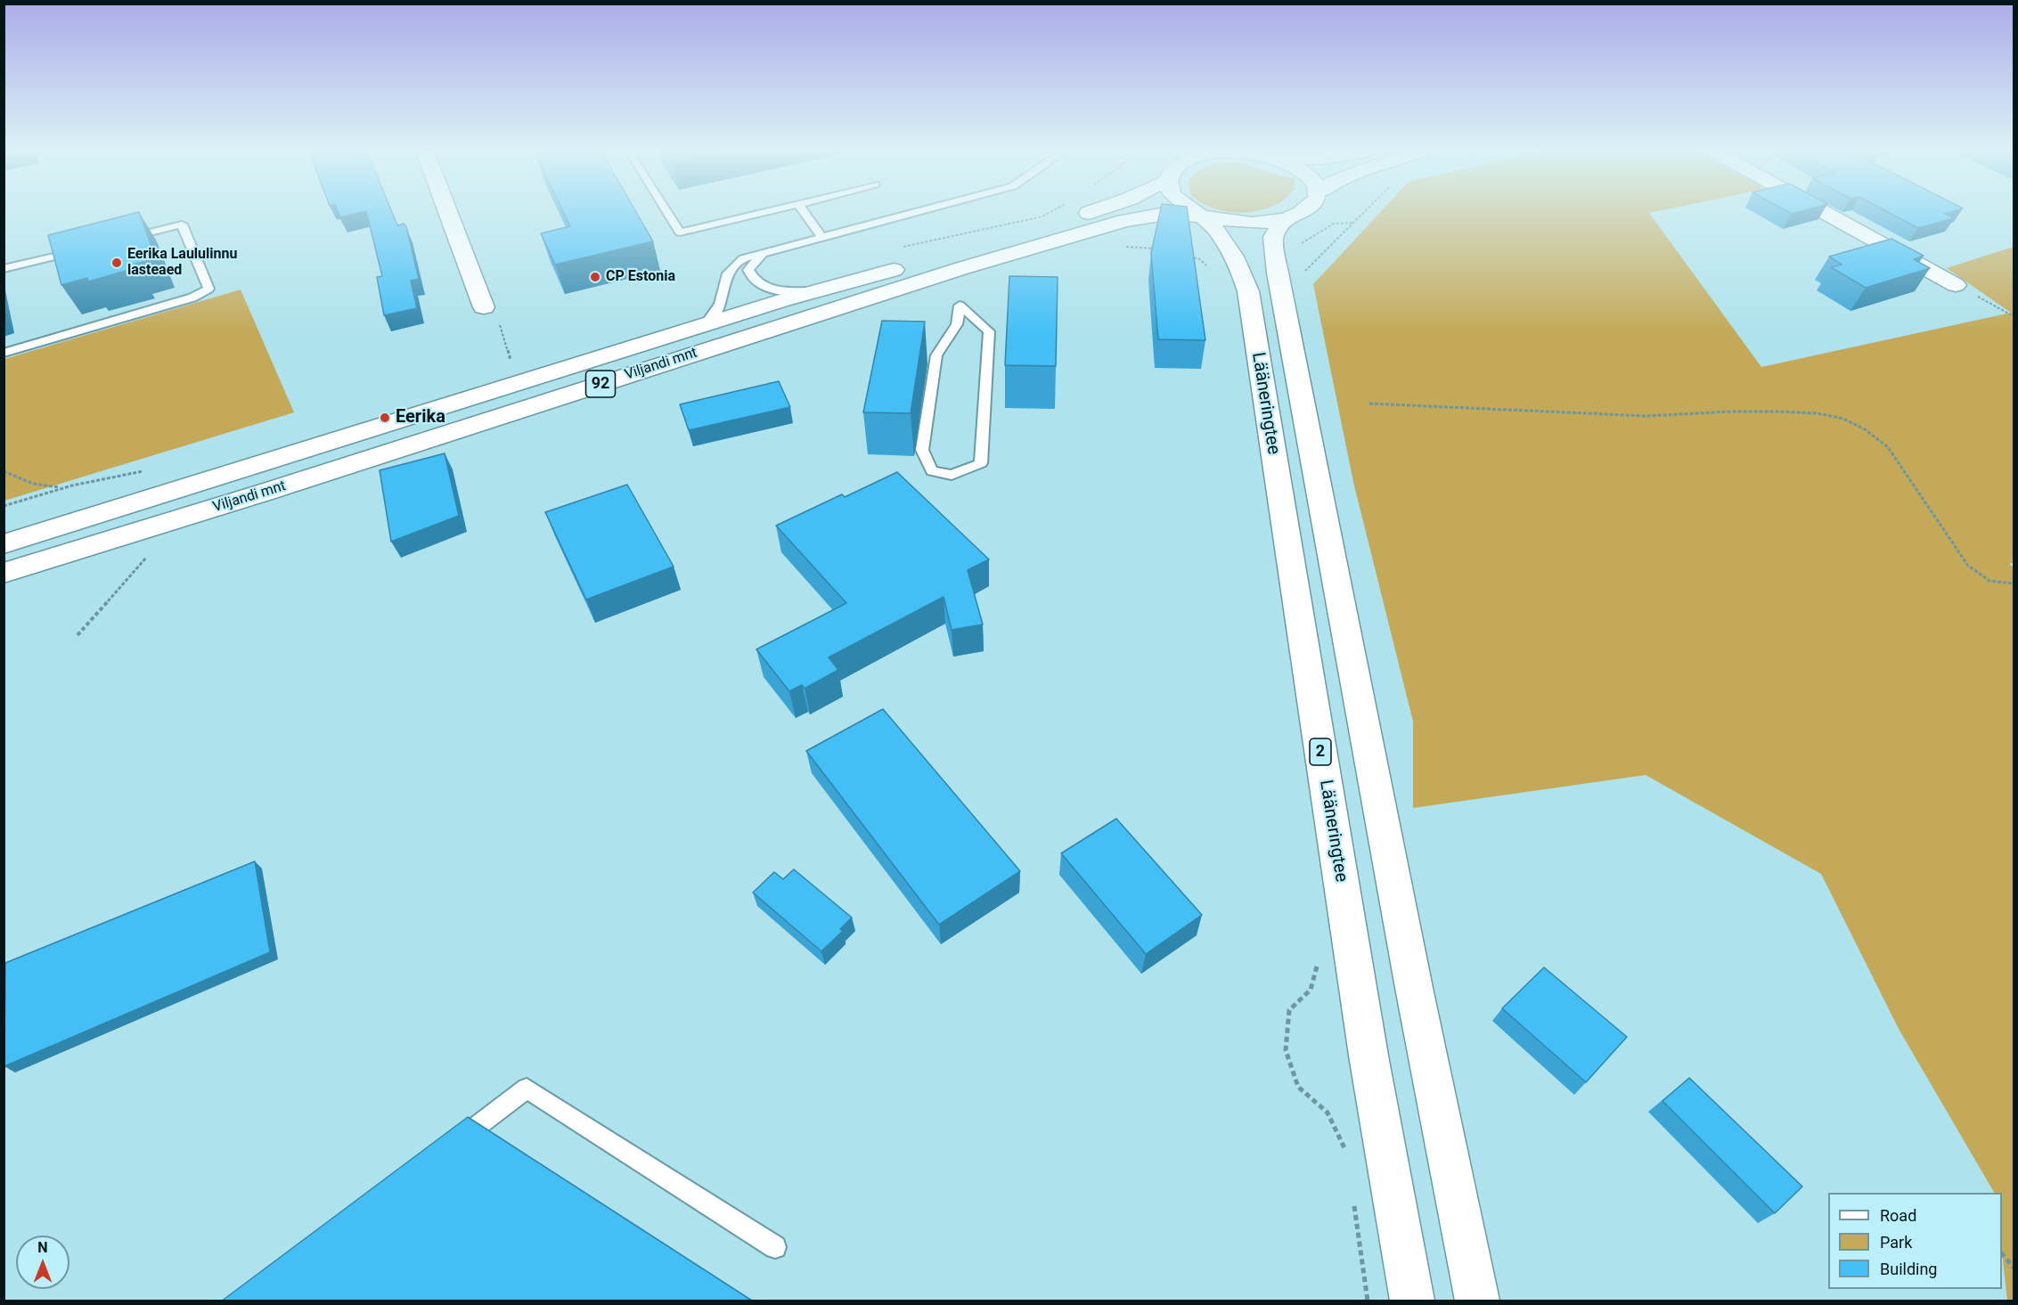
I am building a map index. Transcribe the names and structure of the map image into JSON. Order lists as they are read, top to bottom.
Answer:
{
  "streets": {
    "main road": [
      "Viljandi mnt",
      "92",
      "Lääneringtee",
      "2"
    ]
  },
  "crossings": [
    ["Viljandi mnt", "Lääneringtee"]
  ],
  "places": ["Eerika Laululinnu lasteaed", "CP Estonia", "Eerika"],
  "legend": ["Road", "Park", "Building"],
  "north": "top"
}
